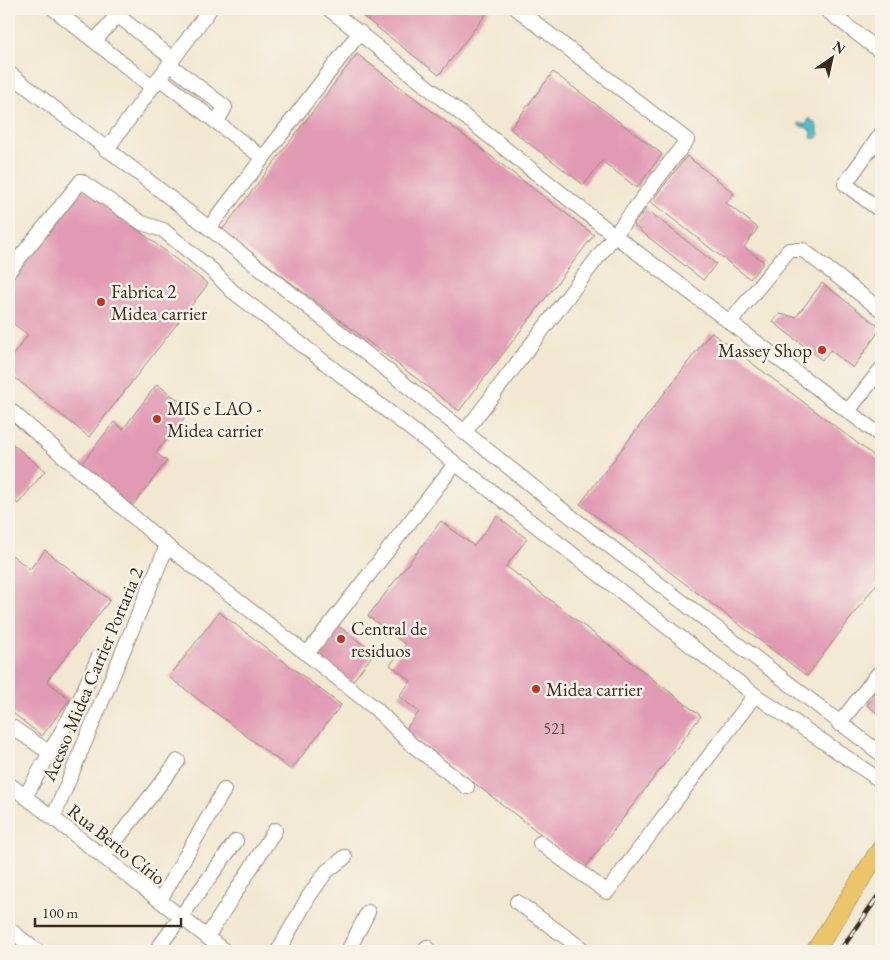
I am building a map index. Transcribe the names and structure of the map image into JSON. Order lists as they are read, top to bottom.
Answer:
{
  "streets": {
    "street": ["Acesso Midea Carrier Portaria 2", "Rua Berto Círio"]
  },
  "crossings": [
    ["Acesso Midea Carrier Portaria 2", "Rua Berto Círio"]
  ],
  "places": [
    "Fabrica 2 Midea carrier",
    "Massey Shop",
    "MIS e LAO - Midea carrier",
    "Central de residuos",
    "Midea carrier"
  ],
  "house_numbers": ["521"],
  "scale_bar": "100 m",
  "north": "top right"
}
